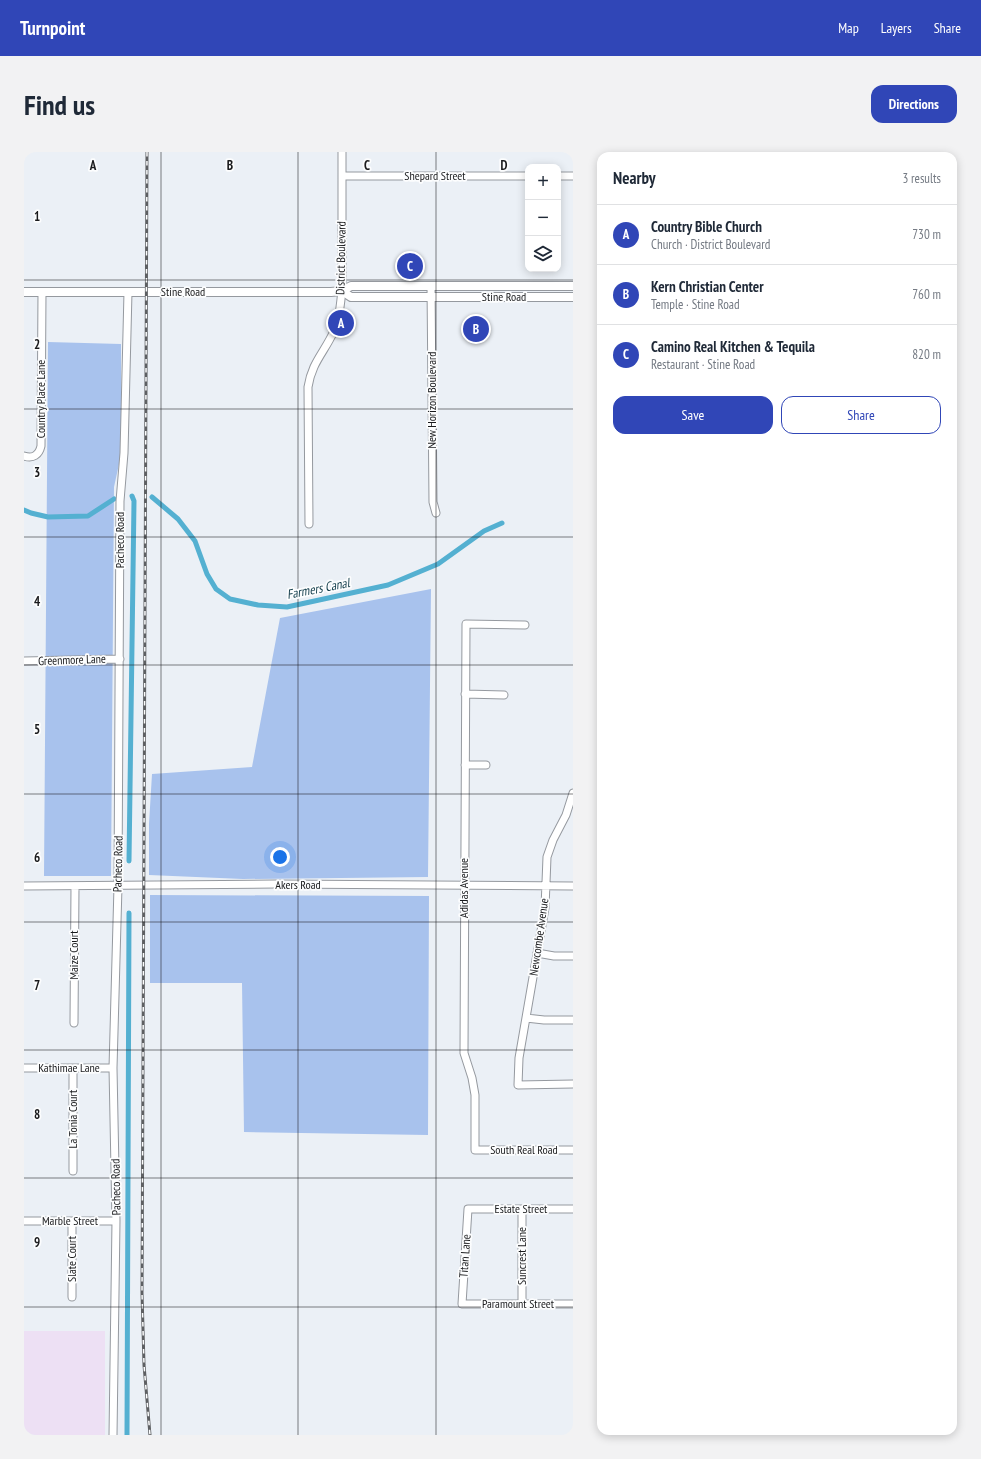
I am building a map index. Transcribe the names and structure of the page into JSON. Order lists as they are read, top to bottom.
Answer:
{
  "streets": {
    "main road": ["Stine Road"],
    "street": [
      "Shepard Street",
      "District Boulevard",
      "Country Place Lane",
      "New Horizon Boulevard",
      "Pacheco Road",
      "Greenmore Lane",
      "Akers Road",
      "Adidas Avenue",
      "Newcombe Avenue",
      "Maize Court",
      "Kathimae Lane",
      "La Tonia Court",
      "South Real Road",
      "Estate Street",
      "Marble Street",
      "Titan Lane",
      "Suncrest Lane",
      "Slate Court",
      "Paramount Street"
    ]
  },
  "crossings": [
    ["Shepard Street", "District Boulevard"],
    ["District Boulevard", "Stine Road"],
    ["Stine Road", "Country Place Lane"],
    ["Stine Road", "New Horizon Boulevard"],
    ["Stine Road", "Pacheco Road"],
    ["Pacheco Road", "Greenmore Lane"],
    ["Pacheco Road", "Akers Road"],
    ["Pacheco Road", "Kathimae Lane"],
    ["Pacheco Road", "Marble Street"],
    ["Akers Road", "Adidas Avenue"],
    ["Akers Road", "Newcombe Avenue"],
    ["Akers Road", "Maize Court"],
    ["Adidas Avenue", "South Real Road"],
    ["Kathimae Lane", "La Tonia Court"],
    ["Estate Street", "Titan Lane"],
    ["Estate Street", "Suncrest Lane"],
    ["Marble Street", "Slate Court"],
    ["Titan Lane", "Paramount Street"],
    ["Suncrest Lane", "Paramount Street"]
  ],
  "water": ["Farmers Canal"],
  "page": {
    "header": "Turnpoint",
    "nav": ["Map", "Layers", "Share"],
    "buttons": [
      "Directions",
      ["Save", "Share"]
    ],
    "title": "Find us",
    "heading": ["Nearby", "3 results"],
    "map_buttons": ["+", "−"],
    "list": [
      {
        "mark": "A",
        "name": "Country Bible Church",
        "note": "Church · District Boulevard",
        "value": "730 m"
      },
      {
        "mark": "B",
        "name": "Kern Christian Center",
        "note": "Temple · Stine Road",
        "value": "760 m"
      },
      {
        "mark": "C",
        "name": "Camino Real Kitchen & Tequila",
        "note": "Restaurant · Stine Road",
        "value": "820 m"
      }
    ],
    "pins": ["C", "A", "B"]
  },
  "grid": {
    "columns": [
      "A",
      "B",
      "C",
      "D"
    ],
    "rows": [
      "1",
      "2",
      "3",
      "4",
      "5",
      "6",
      "7",
      "8",
      "9"
    ]
  }
}
